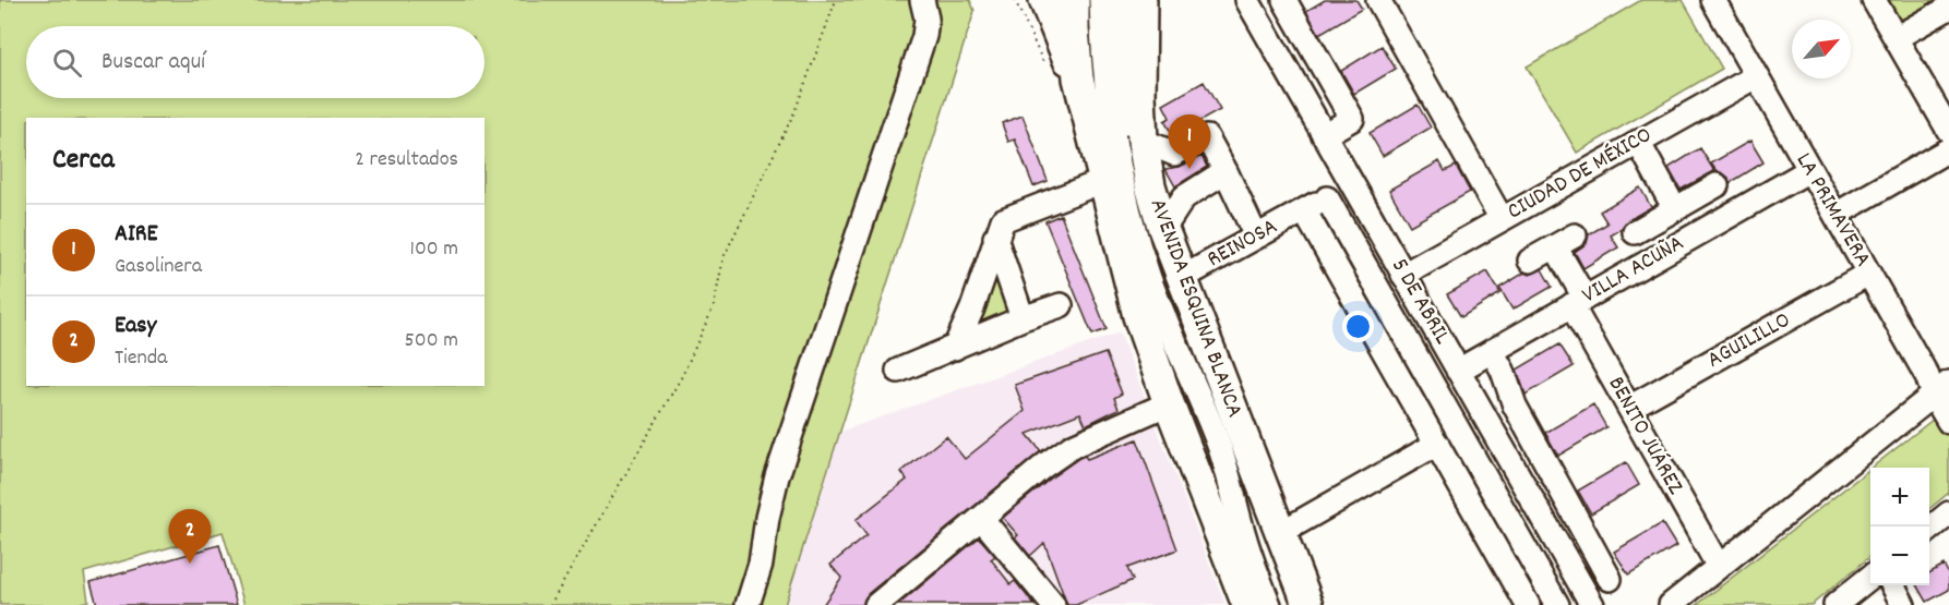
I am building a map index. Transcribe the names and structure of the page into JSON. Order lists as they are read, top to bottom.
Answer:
{
  "streets": {
    "main road": ["AVENIDA ESQUINA BLANCA"],
    "street": [
      "CIUDAD DE MÉXICO",
      "LA PRIMAVERA",
      "REINOSA",
      "VILLA ACUÑA",
      "5 DE ABRIL",
      "AGUILILLO",
      "BENITO JUÁREZ"
    ]
  },
  "crossings": [
    ["CIUDAD DE MÉXICO", "LA PRIMAVERA"],
    ["CIUDAD DE MÉXICO", "5 DE ABRIL"],
    ["LA PRIMAVERA", "VILLA ACUÑA"],
    ["LA PRIMAVERA", "AGUILILLO"],
    ["REINOSA", "5 DE ABRIL"],
    ["REINOSA", "AVENIDA ESQUINA BLANCA"],
    ["VILLA ACUÑA", "5 DE ABRIL"],
    ["VILLA ACUÑA", "BENITO JUÁREZ"],
    ["AGUILILLO", "BENITO JUÁREZ"]
  ],
  "north": "top right",
  "page": {
    "search": "Buscar aquí",
    "pins": ["1", "2"],
    "heading": ["Cerca", "2 resultados"],
    "list": [
      {
        "mark": "1",
        "name": "AIRE",
        "note": "Gasolinera",
        "value": "100 m"
      },
      {
        "mark": "2",
        "name": "Easy",
        "note": "Tienda",
        "value": "500 m"
      }
    ],
    "map_buttons": ["+", "−"]
  }
}
